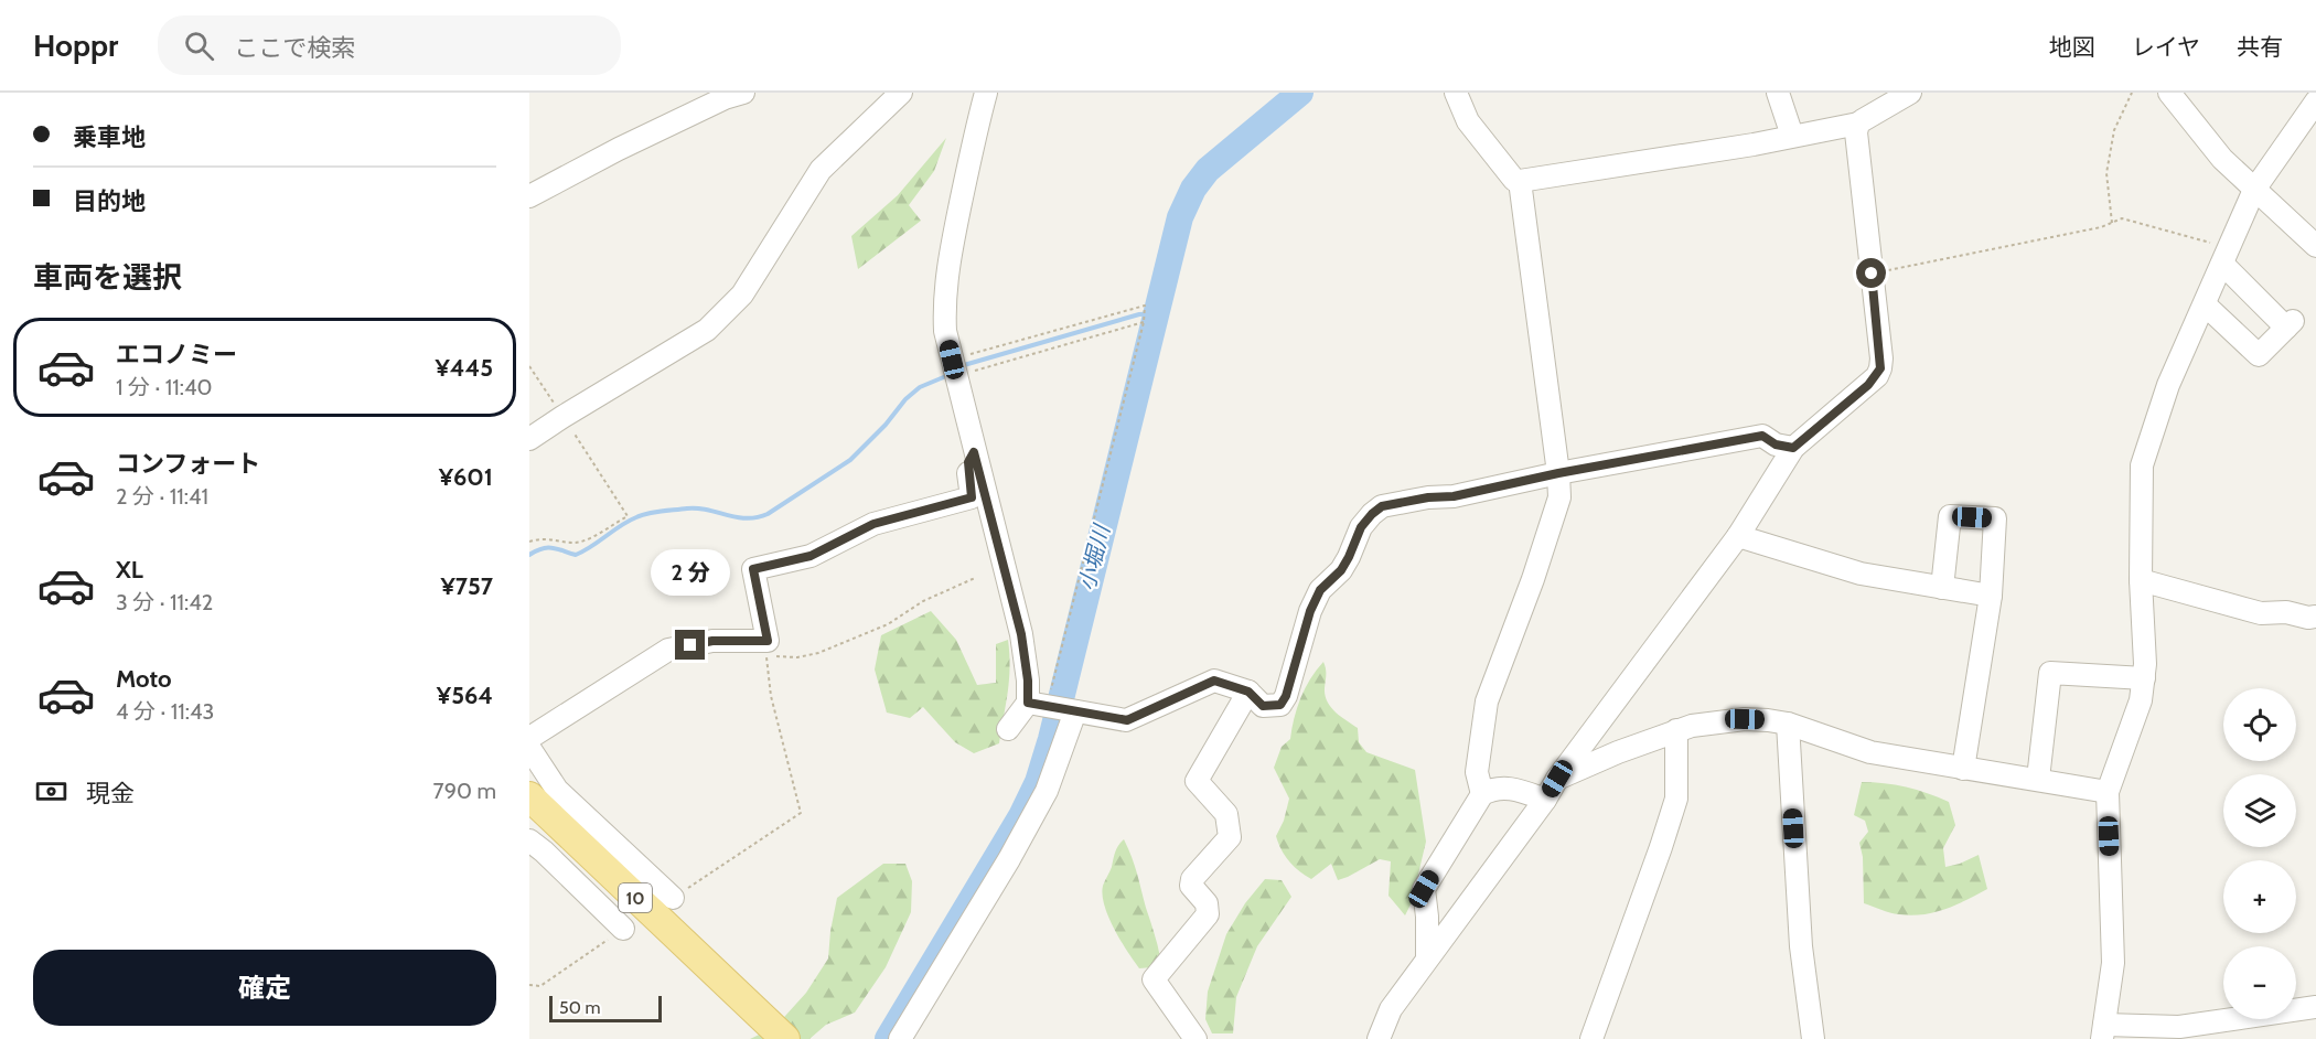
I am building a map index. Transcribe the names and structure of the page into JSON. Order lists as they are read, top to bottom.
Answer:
{
  "streets": {
    "main road": ["10"]
  },
  "water": ["小堀川"],
  "scale_bar": "50 m",
  "page": {
    "header": "Hoppr",
    "search": "ここで検索",
    "nav": ["地図", "レイヤ", "共有"],
    "banner": ["乗車地", "目的地"],
    "heading": "車両を選択",
    "list": [
      {
        "name": "エコノミー",
        "note": "1 分 · 11:40",
        "value": "¥445"
      },
      {
        "name": "コンフォート",
        "note": "2 分 · 11:41",
        "value": "¥601"
      },
      {
        "name": "XL",
        "note": "3 分 · 11:42",
        "value": "¥757"
      },
      {
        "name": "Moto",
        "note": "4 分 · 11:43",
        "value": "¥564"
      }
    ],
    "bubble": "2 分",
    "map_buttons": ["+", "−"],
    "pay": ["現金", "790 m"],
    "buttons": "確定",
    "scale": "50 m"
  }
}
